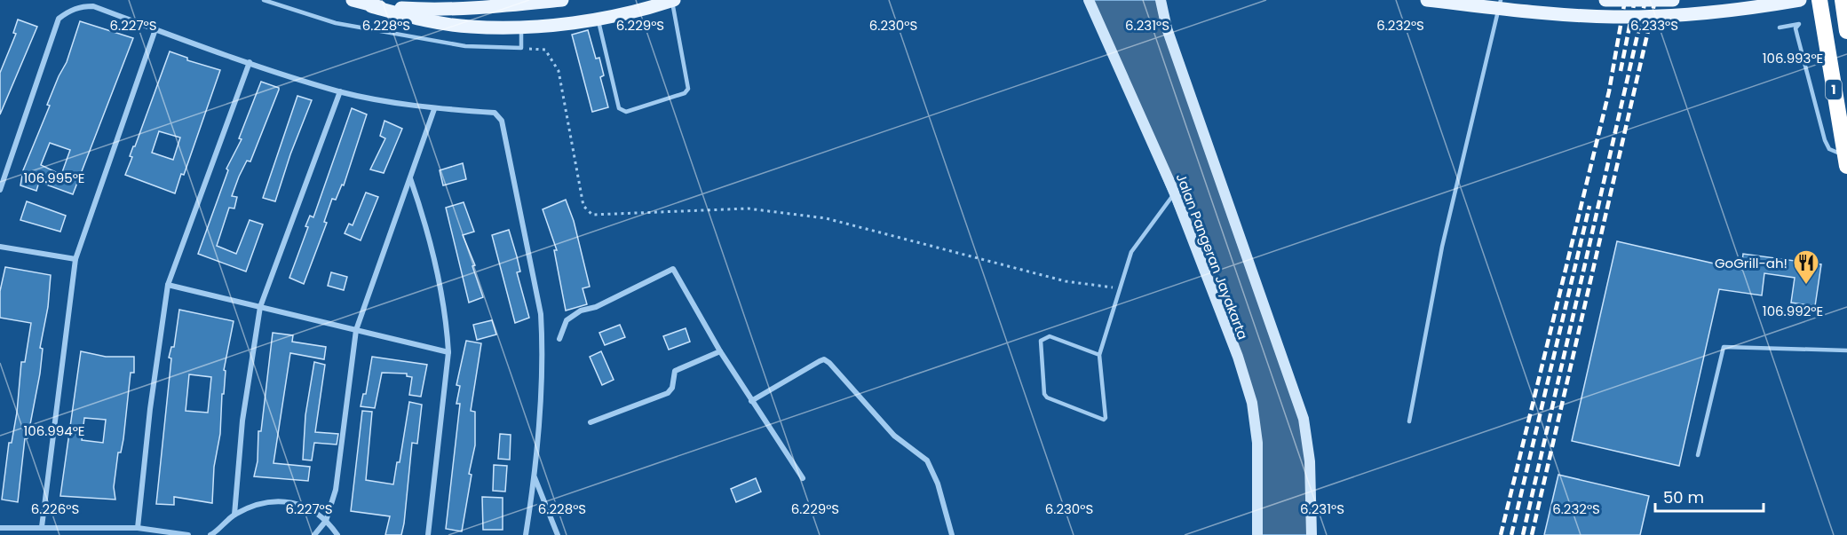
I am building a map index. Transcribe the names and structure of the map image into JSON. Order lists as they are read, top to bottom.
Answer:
{
  "streets": {
    "highway": ["1"],
    "street": ["Jalan Pangeran Jayakarta"]
  },
  "places": {
    "restaurant": ["GoGrill-ah!"]
  },
  "scale_bar": "50 m",
  "coordinates": [
    "6.232°S",
    "6.227°S",
    "6.228°S",
    "6.229°S",
    "6.230°S",
    "6.231°S",
    "6.233°S",
    "106.993°E",
    "106.995°E",
    "106.992°E",
    "106.994°E",
    "6.226°S"
  ]
}
